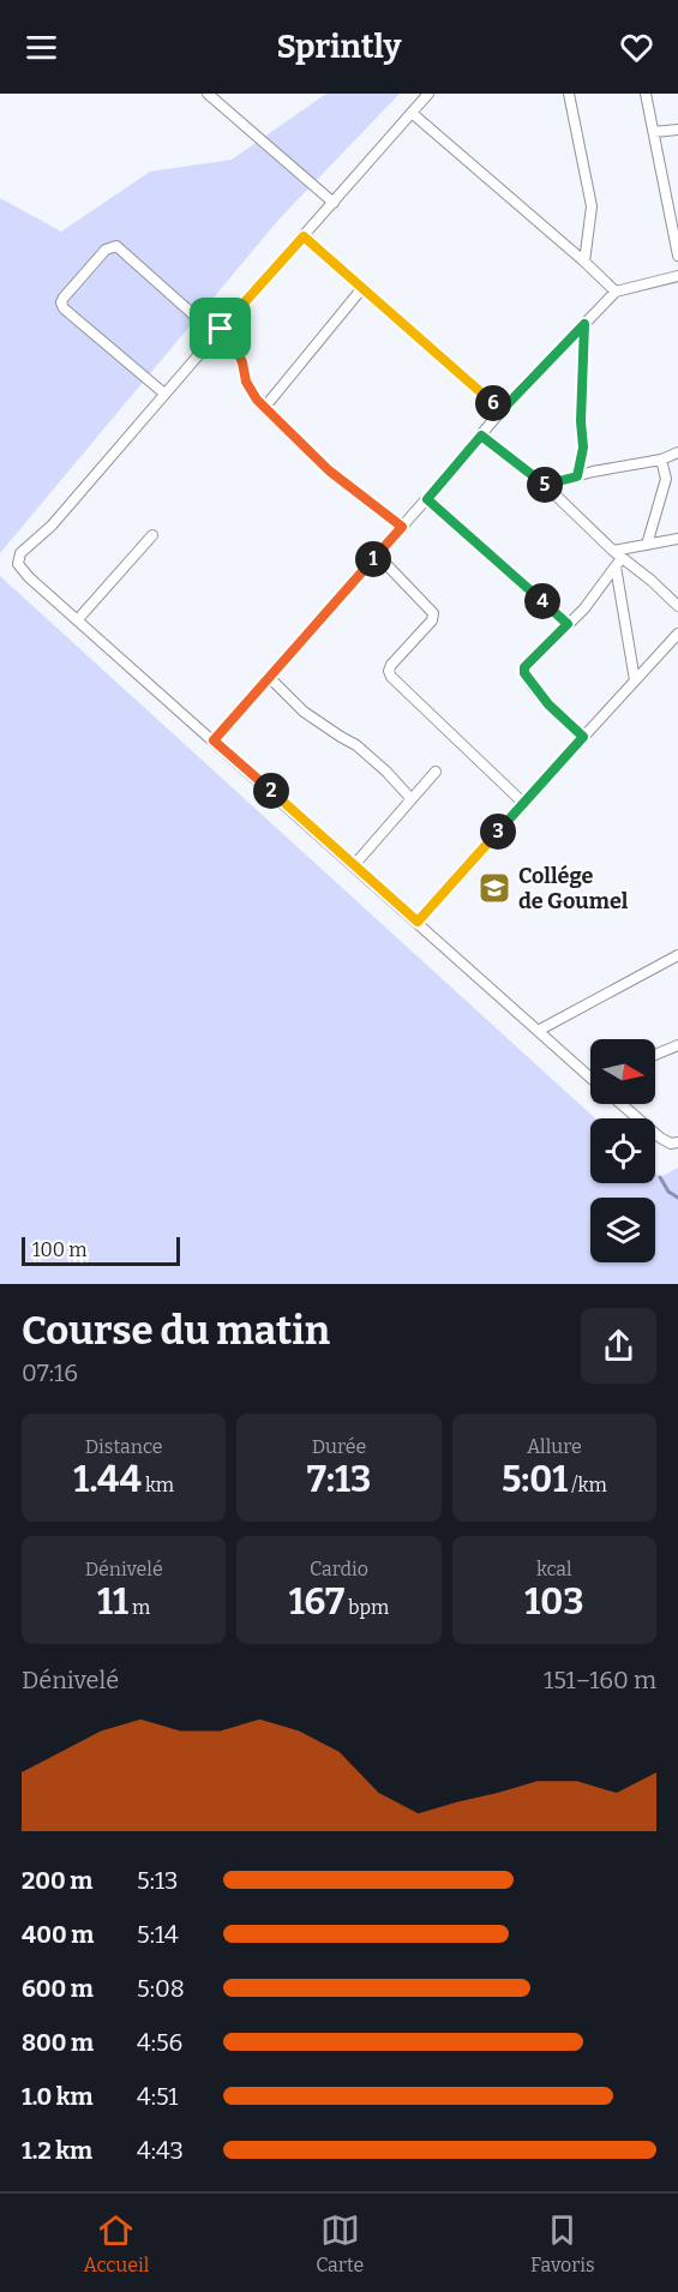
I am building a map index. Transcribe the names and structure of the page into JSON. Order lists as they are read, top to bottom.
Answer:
{
  "places": {
    "school or university": ["Collége de Goumel"]
  },
  "scale_bar": "100 m",
  "north": "right",
  "page": {
    "header": "Sprintly",
    "pins": [
      "6",
      "5",
      "1",
      "4",
      "2",
      "3"
    ],
    "scale": "100 m",
    "heading": ["Course du matin", "07:16"],
    "stats": [
      ["Distance", "1.44 km"],
      ["Durée", "7:13"],
      ["Allure", "5:01 /km"],
      ["Dénivelé", "11 m"],
      ["Cardio", "167 bpm"],
      ["kcal", "103"]
    ],
    "chart": ["Dénivelé", "151–160 m"],
    "list": [
      {
        "name": "200 m",
        "note": "5:13"
      },
      {
        "name": "400 m",
        "note": "5:14"
      },
      {
        "name": "600 m",
        "note": "5:08"
      },
      {
        "name": "800 m",
        "note": "4:56"
      },
      {
        "name": "1.0 km",
        "note": "4:51"
      },
      {
        "name": "1.2 km",
        "note": "4:43"
      }
    ],
    "tabs": ["Accueil", "Carte", "Favoris"]
  }
}
